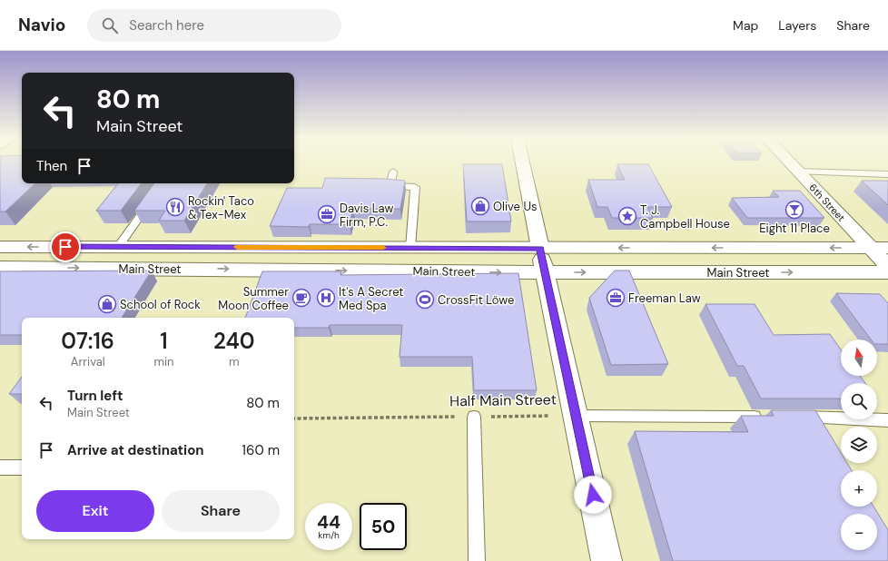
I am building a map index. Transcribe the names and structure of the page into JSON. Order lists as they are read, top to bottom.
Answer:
{
  "streets": {
    "main road": ["6th Street", "Main Street"],
    "path": ["Half Main Street"]
  },
  "crossings": [
    ["6th Street", "Main Street"]
  ],
  "places": {
    "shop": ["Olive Us", "School of Rock"],
    "restaurant": ["Rockin' Taco & Tex-Mex"],
    "bar": ["Eight 11 Place"],
    "office": ["Davis Law Firm, P.C.", "Freeman Law"],
    "place": ["T. J. Campbell House"],
    "cafe": ["Summer Moon Coffee"],
    "hospital": ["It's A Secret Med Spa"],
    "sports": ["CrossFit Löwe"]
  },
  "north": "top",
  "page": {
    "header": "Navio",
    "search": "Search here",
    "nav": ["Map", "Layers", "Share"],
    "turn": ["80 m", "Main Street"],
    "then": "Then",
    "eta": [
      "07:16",
      "Arrival",
      "1",
      "min",
      "240",
      "m"
    ],
    "map_buttons": ["+", "−"],
    "list": [
      {
        "name": "Turn left",
        "note": "Main Street",
        "value": "80 m"
      },
      {
        "name": "Arrive at destination",
        "value": "160 m"
      }
    ],
    "buttons": ["Exit", "Share"],
    "speed": "44 km/h",
    "limit": "50"
  }
}
